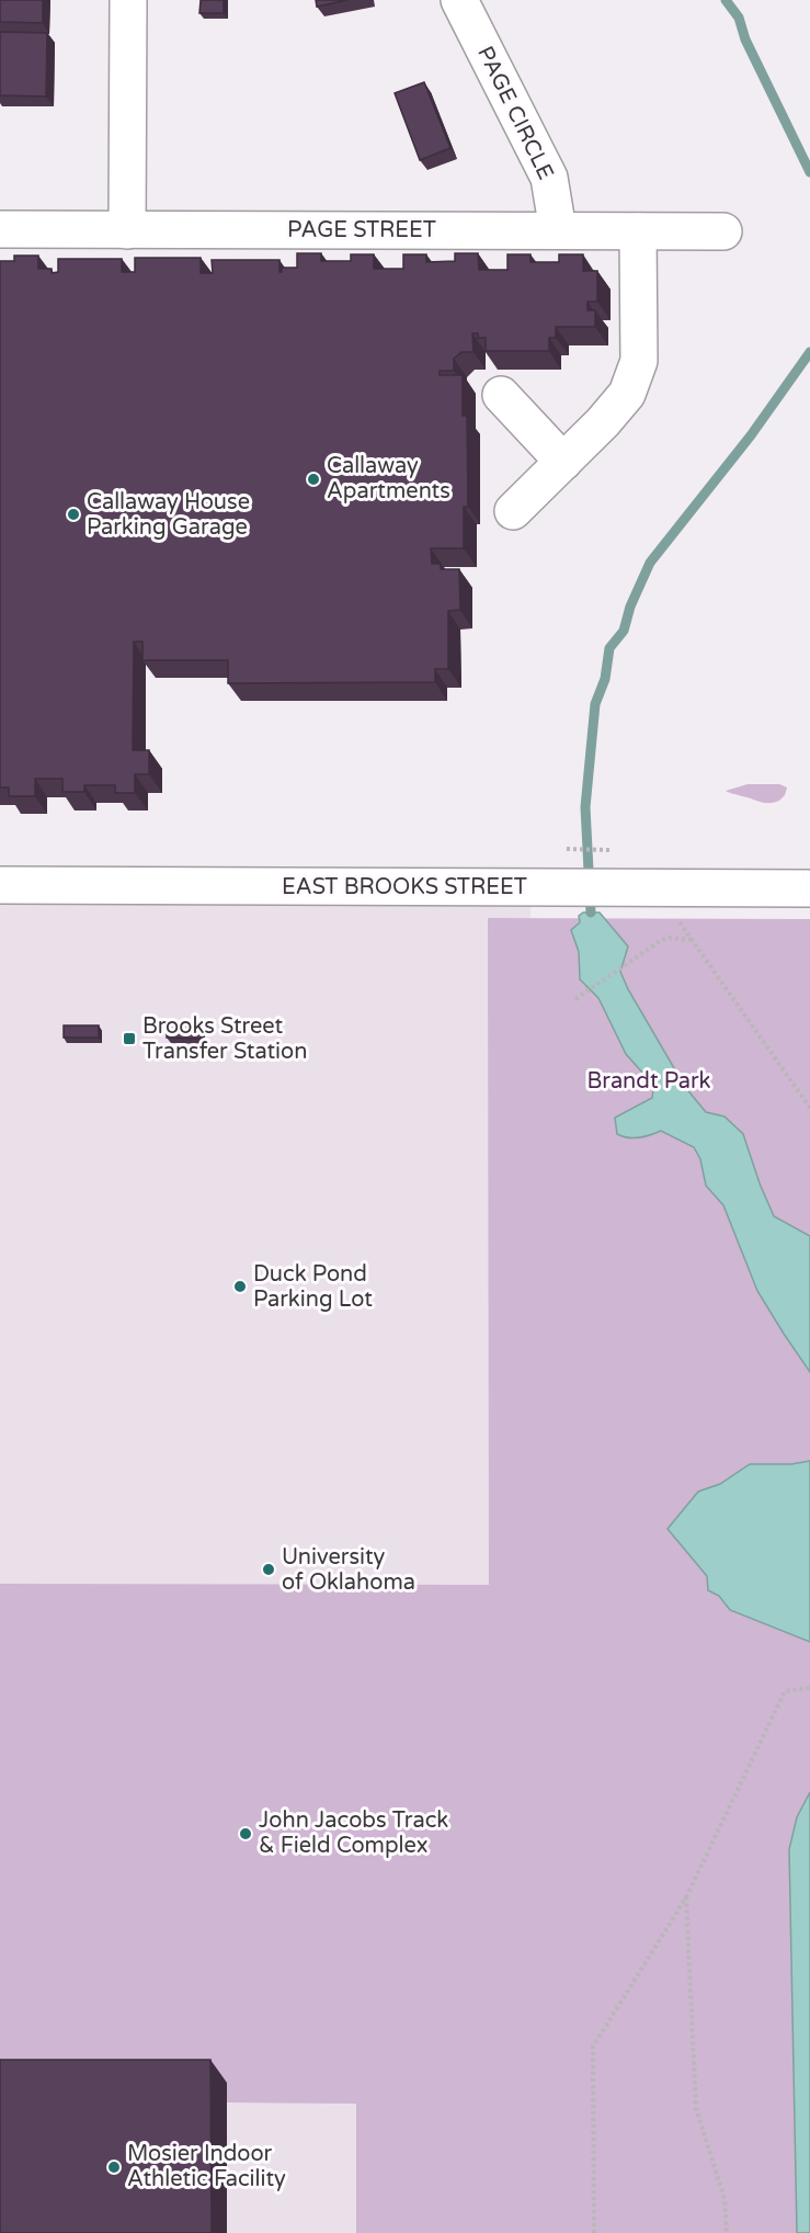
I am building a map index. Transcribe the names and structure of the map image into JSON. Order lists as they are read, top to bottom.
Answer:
{
  "streets": {
    "street": ["PAGE CIRCLE", "PAGE STREET", "EAST BROOKS STREET"]
  },
  "crossings": [
    ["PAGE CIRCLE", "PAGE STREET"]
  ],
  "parks": ["Brandt Park"],
  "places": {
    "other": [
      "Callaway Apartments",
      "Callaway House Parking Garage",
      "Duck Pond Parking Lot",
      "University of Oklahoma",
      "John Jacobs Track & Field Complex",
      "Mosier Indoor Athletic Facility"
    ],
    "transit": ["Brooks Street Transfer Station"]
  }
}
